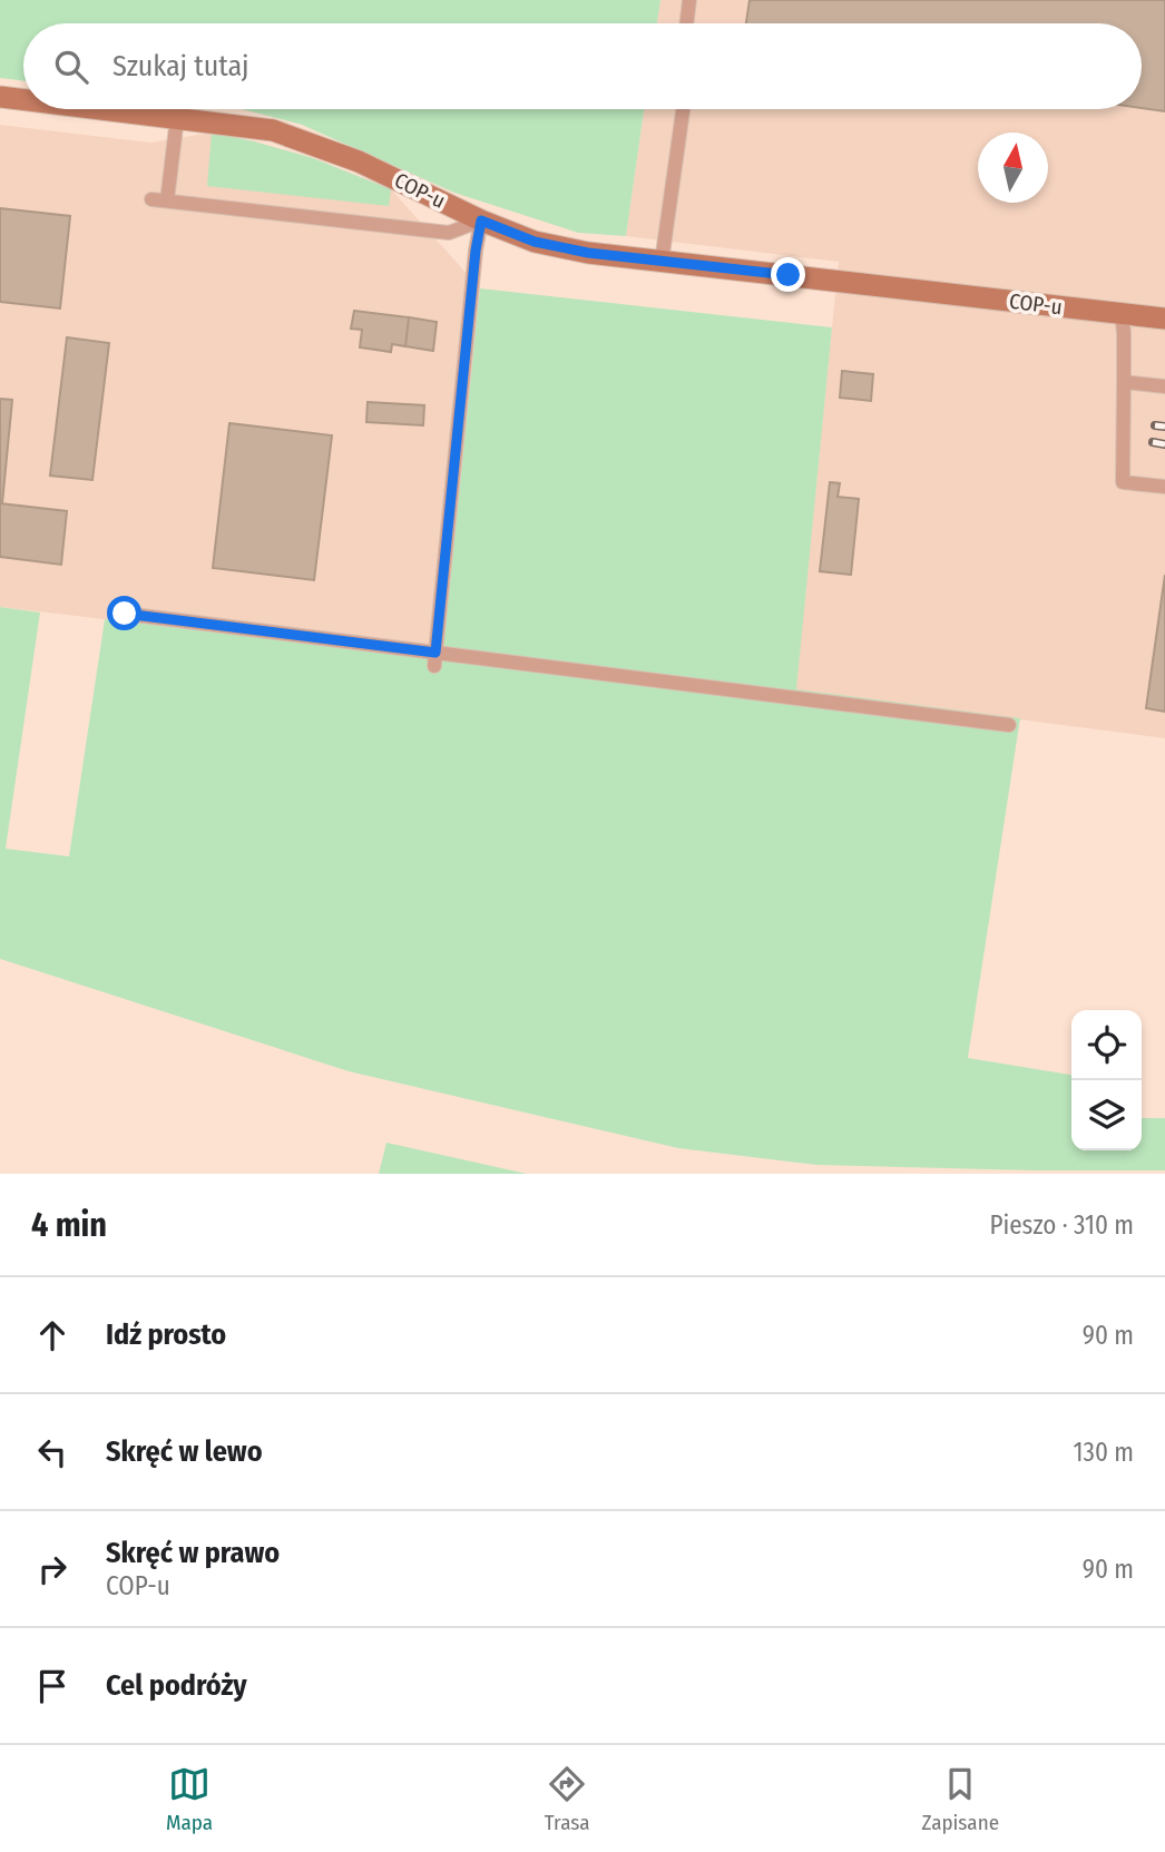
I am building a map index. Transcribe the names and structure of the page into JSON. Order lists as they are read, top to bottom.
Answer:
{
  "streets": {
    "main road": ["COP-u"]
  },
  "north": "top",
  "page": {
    "search": "Szukaj tutaj",
    "heading": ["4 min", "Pieszo · 310 m"],
    "list": [
      ["Idź prosto", "90 m"],
      ["Skręć w lewo", "130 m"],
      ["Skręć w prawo", "COP-u", "90 m"],
      "Cel podróży"
    ],
    "nav": ["Mapa", "Trasa", "Zapisane"]
  }
}
